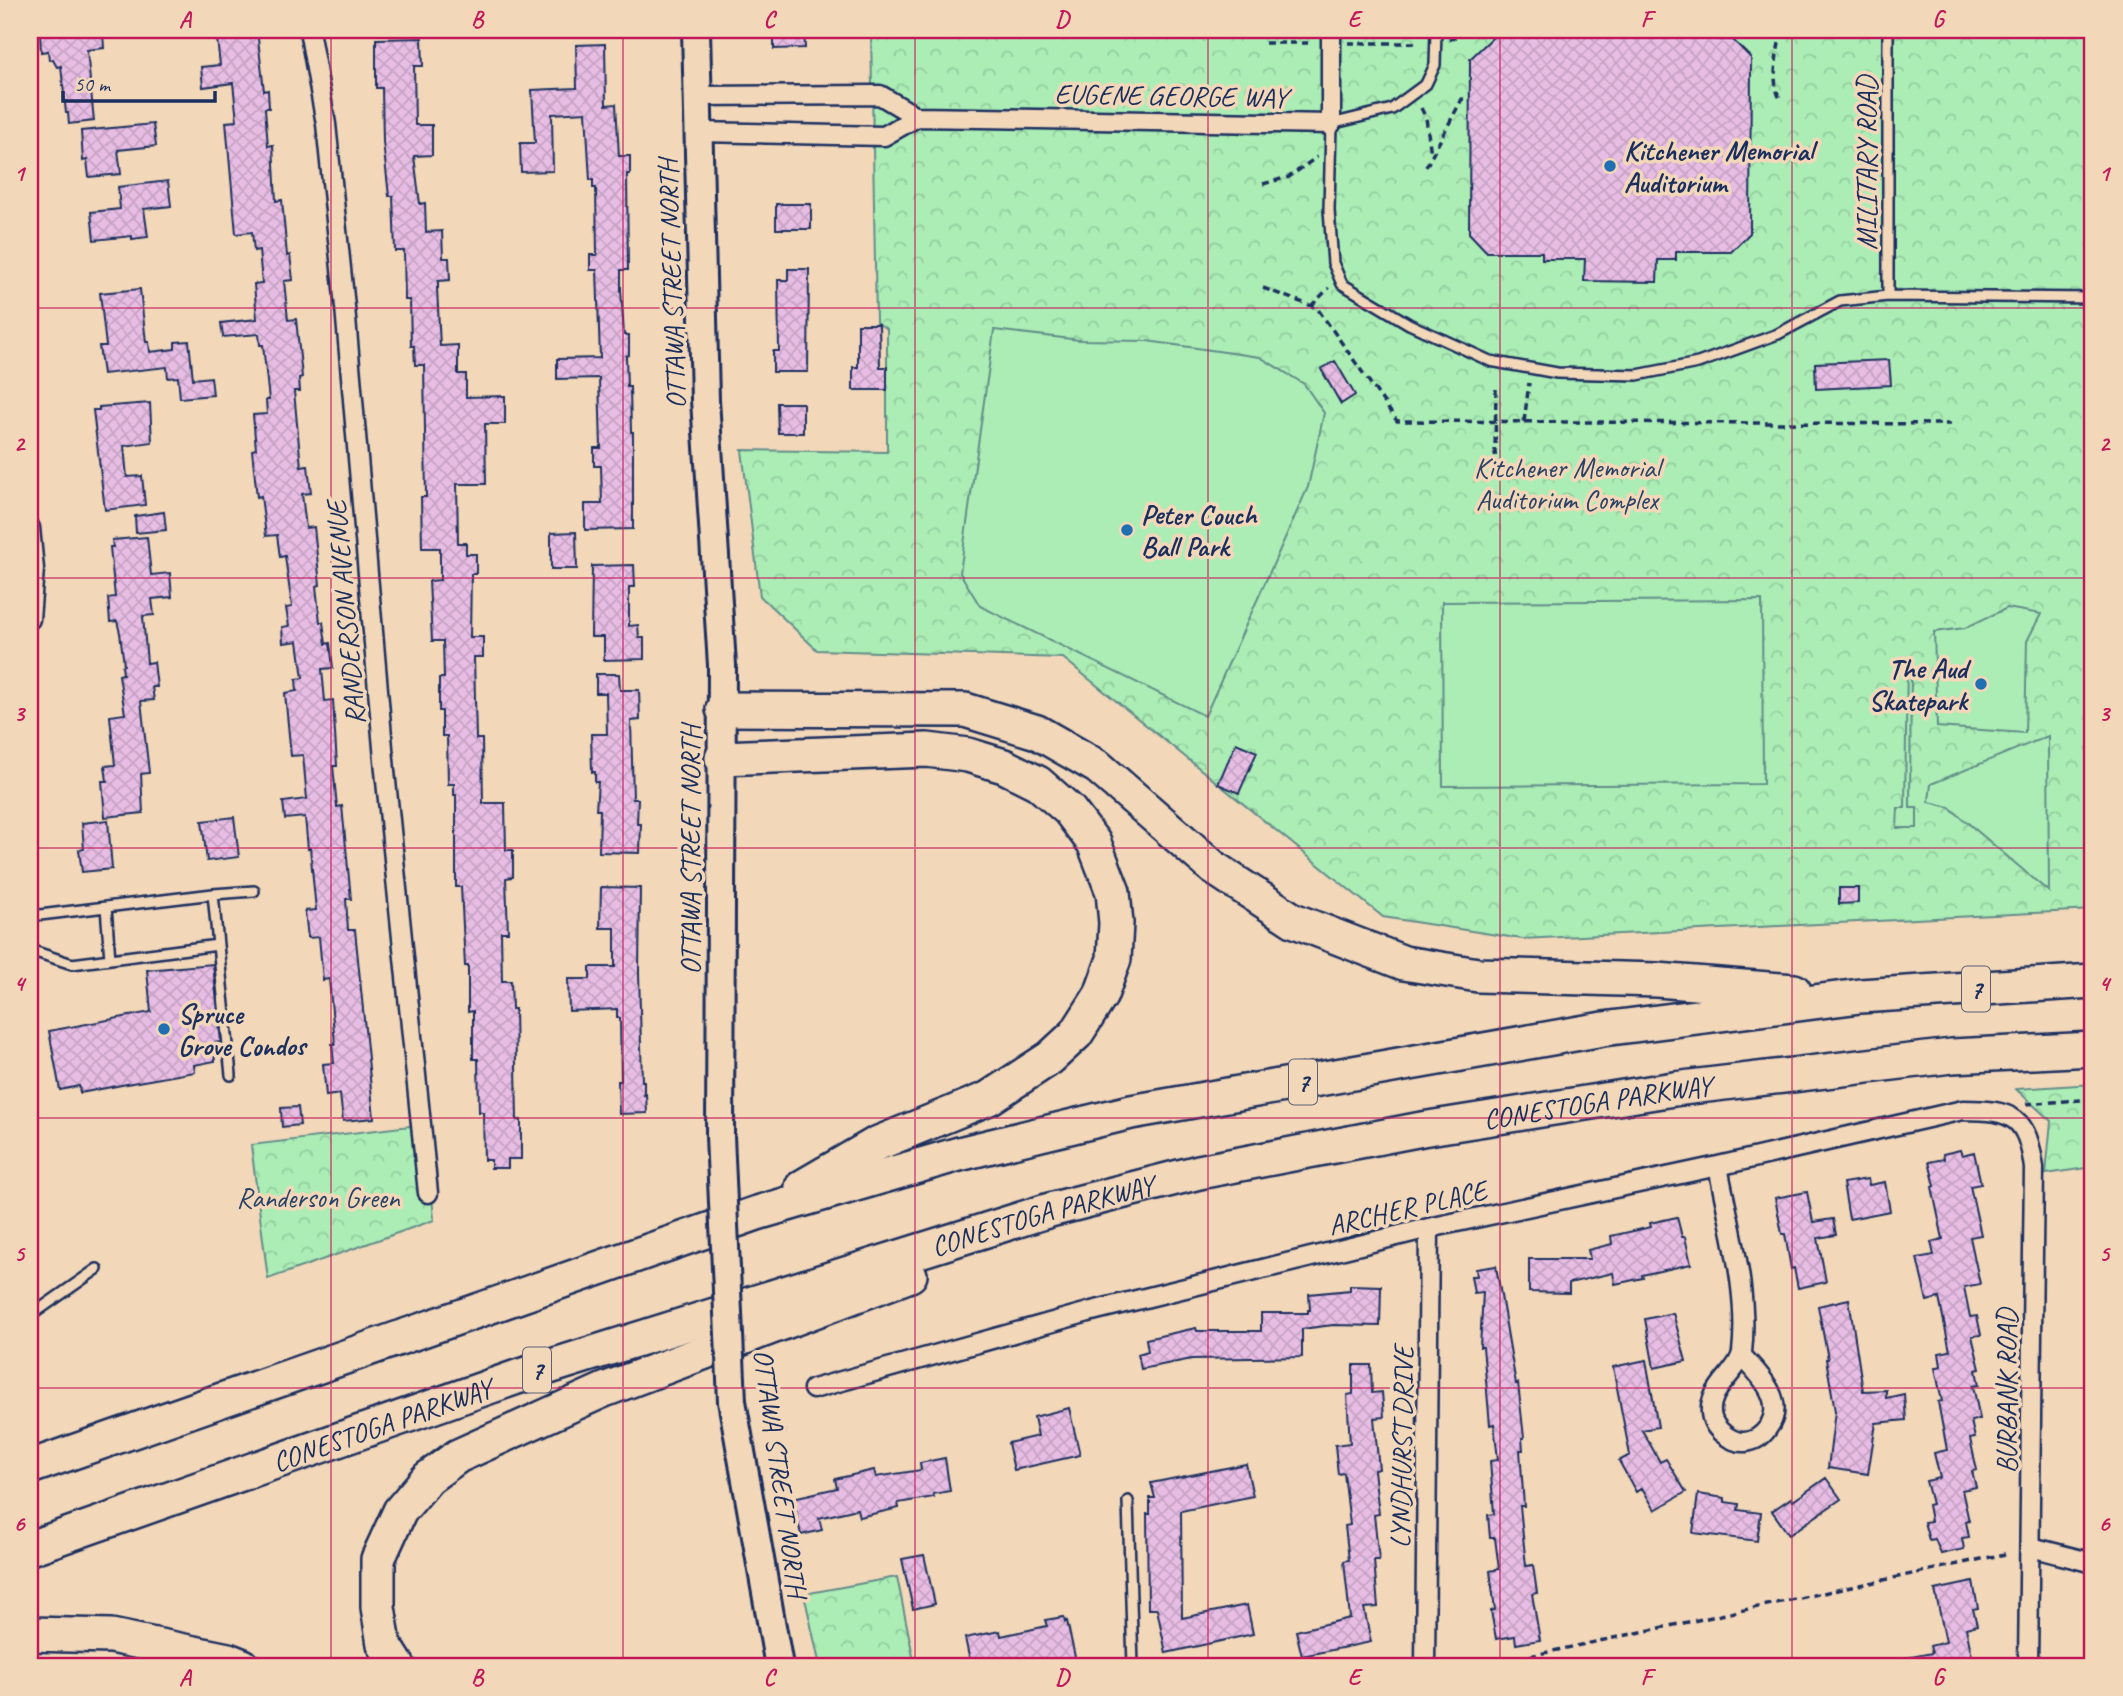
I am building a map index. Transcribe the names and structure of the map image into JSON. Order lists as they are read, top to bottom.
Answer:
{
  "streets": {
    "highway": ["7", "CONESTOGA PARKWAY"],
    "main road": ["OTTAWA STREET NORTH"],
    "street": [
      "EUGENE GEORGE WAY",
      "RANDERSON AVENUE",
      "ARCHER PLACE",
      "BURBANK ROAD",
      "LYNDHURST DRIVE"
    ],
    "lane": ["MILITARY ROAD"]
  },
  "crossings": [
    ["EUGENE GEORGE WAY", "OTTAWA STREET NORTH"],
    ["ARCHER PLACE", "BURBANK ROAD"],
    ["ARCHER PLACE", "LYNDHURST DRIVE"]
  ],
  "parks": ["Kitchener Memorial Auditorium Complex", "Randerson Green"],
  "places": [
    "Kitchener Memorial Auditorium",
    "Peter Couch Ball Park",
    "The Aud Skatepark",
    "Spruce Grove Condos"
  ],
  "scale_bar": "50 m",
  "grid": {
    "columns": [
      "A",
      "B",
      "C",
      "D",
      "E",
      "F",
      "G"
    ],
    "rows": [
      "1",
      "2",
      "3",
      "4",
      "5",
      "6"
    ]
  }
}
